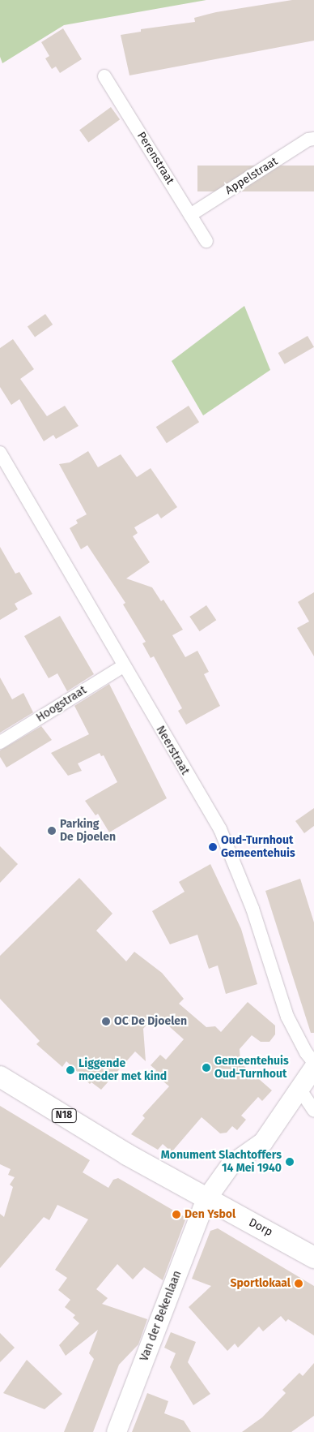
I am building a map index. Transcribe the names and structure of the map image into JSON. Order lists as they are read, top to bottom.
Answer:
{
  "streets": {
    "main road": ["N18", "Dorp"],
    "street": [
      "Perenstraat",
      "Appelstraat",
      "Hoogstraat",
      "Neerstraat",
      "Van der Bekenlaan"
    ]
  },
  "crossings": [
    ["Perenstraat", "Appelstraat"],
    ["Hoogstraat", "Neerstraat"],
    ["N18", "Dorp"],
    ["N18", "Van der Bekenlaan"],
    ["Dorp", "Van der Bekenlaan"]
  ],
  "places": [
    "Parking De Djoelen",
    "Oud-Turnhout Gemeentehuis",
    "OC De Djoelen",
    "Gemeentehuis Oud-Turnhout",
    "Liggende moeder met kind",
    "Monument Slachtoffers 14 Mei 1940",
    "Den Ysbol",
    "Sportlokaal"
  ]
}
